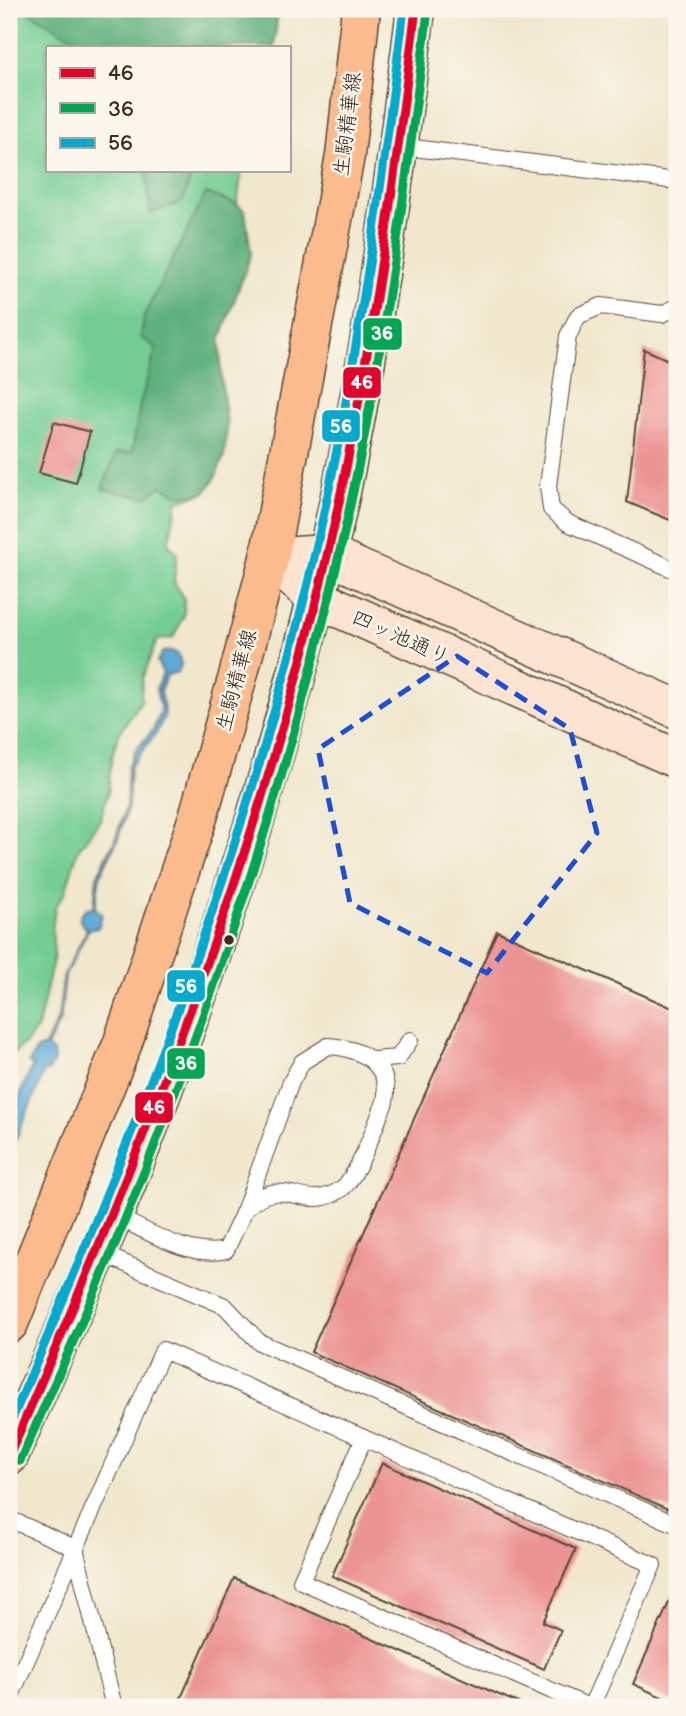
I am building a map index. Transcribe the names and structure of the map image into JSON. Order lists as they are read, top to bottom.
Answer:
{
  "streets": {
    "main road": ["生駒精華線", "四ッ池通り"]
  },
  "crossings": [
    ["生駒精華線", "四ッ池通り"]
  ],
  "lines": ["transit line 46", "transit line 56", "transit line 36"],
  "legend": ["46", "36", "56"]
}
